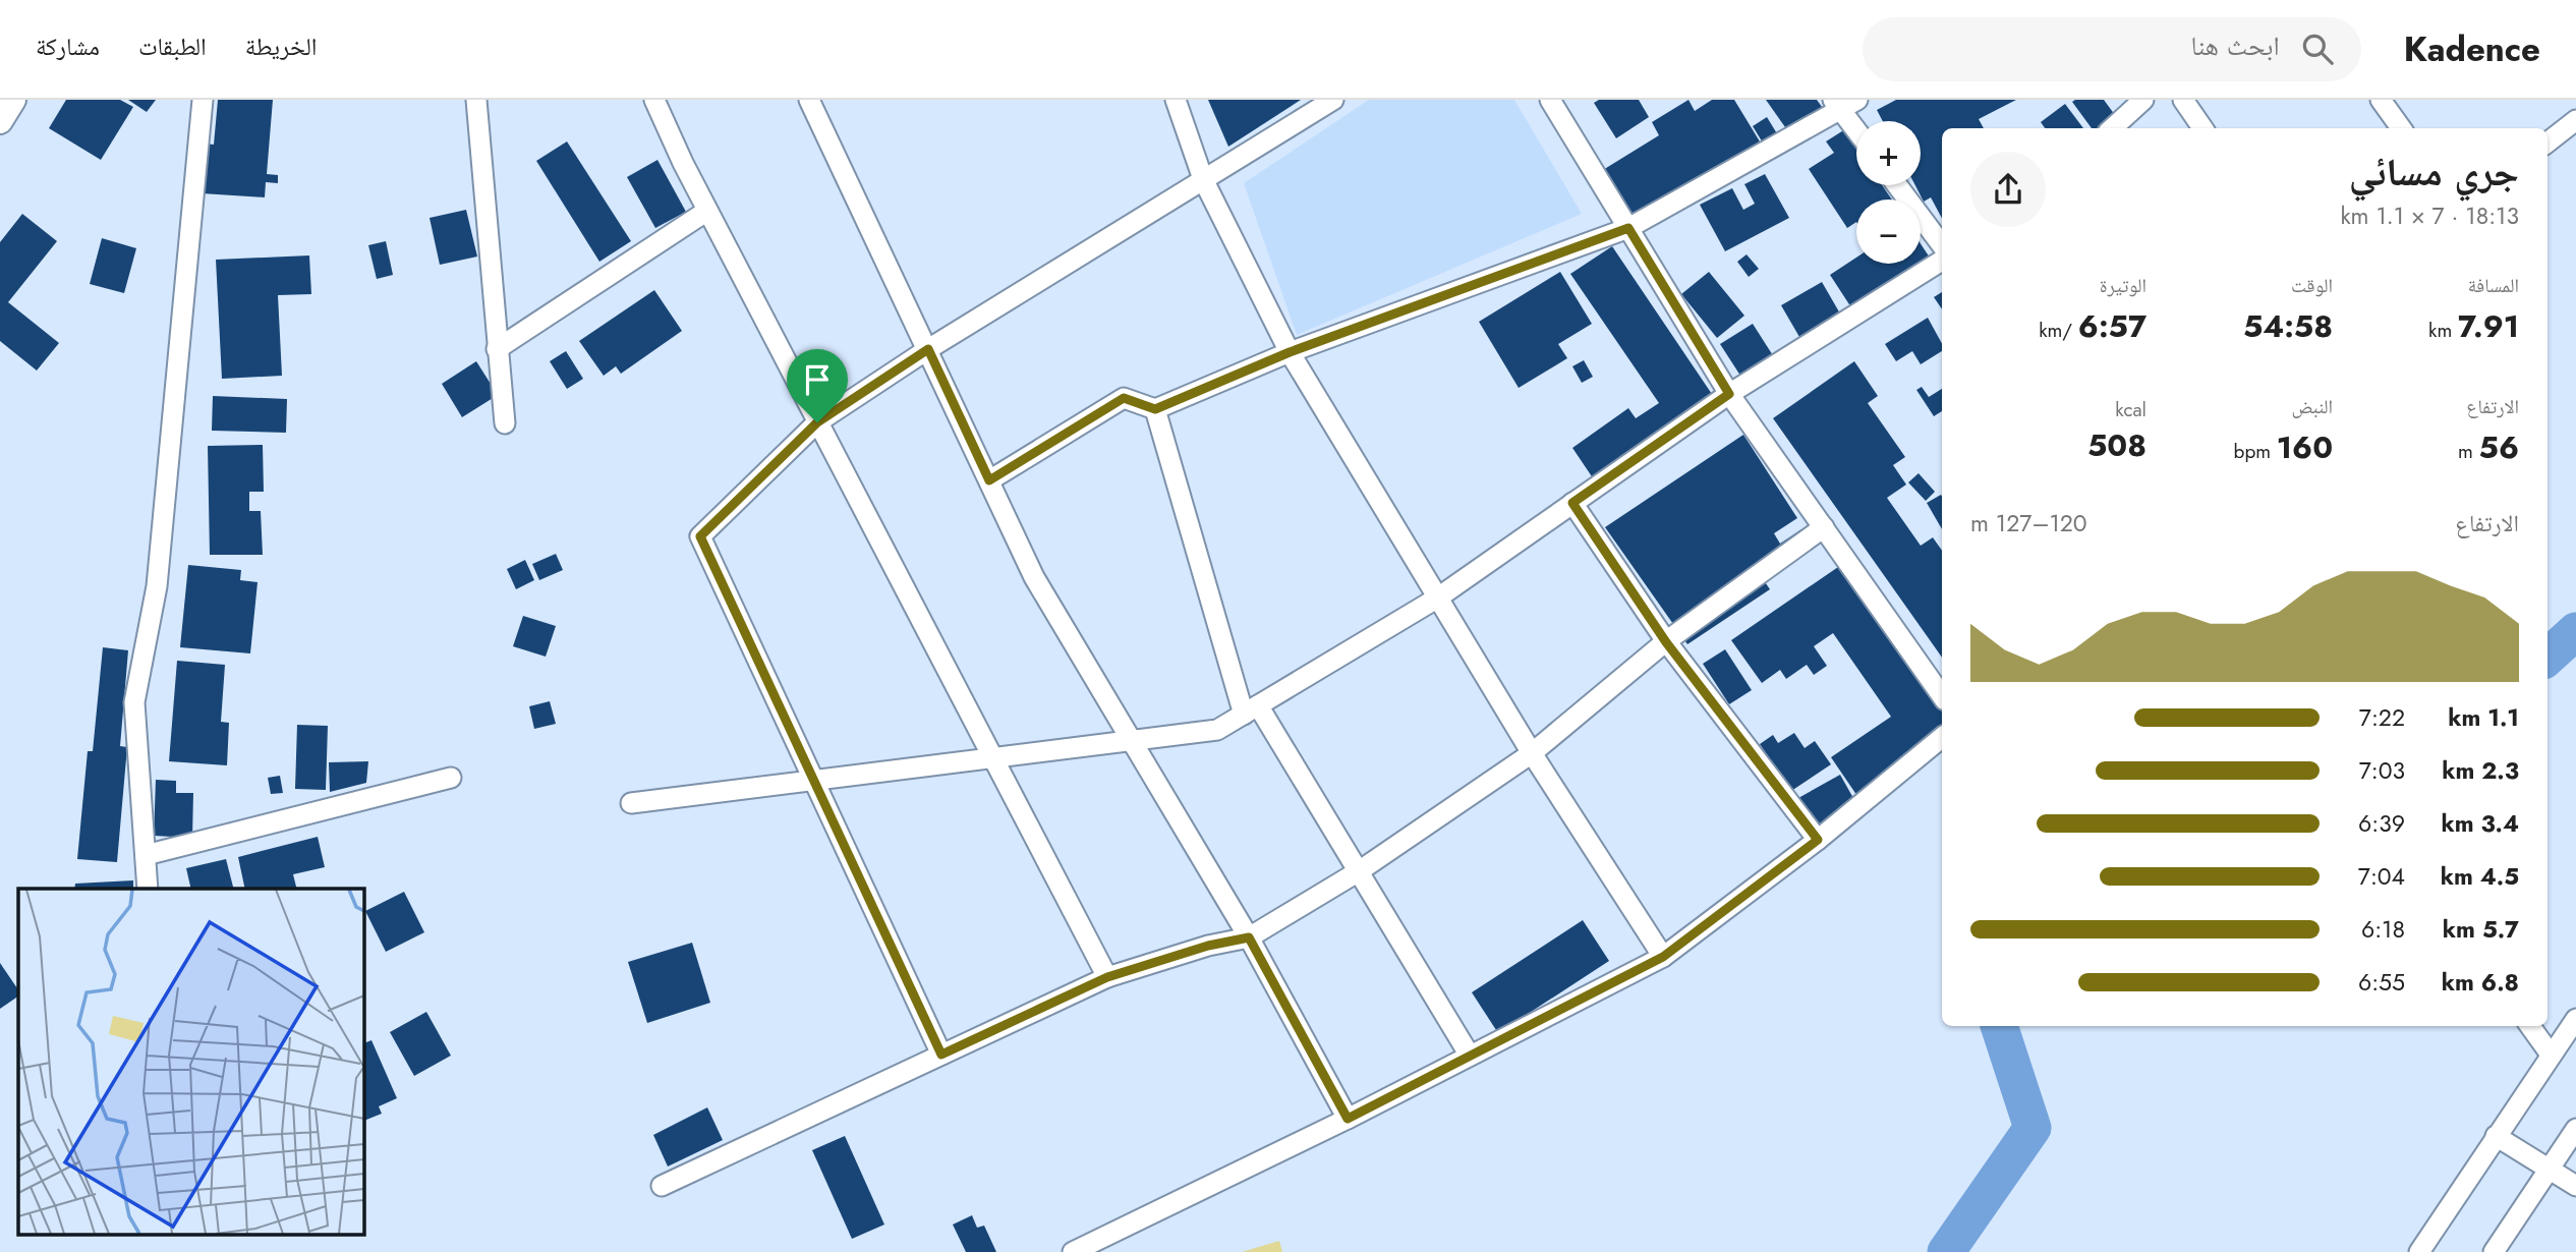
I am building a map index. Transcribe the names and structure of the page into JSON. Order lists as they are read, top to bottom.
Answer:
{
  "page": {
    "header": "Kadence",
    "search": "ابحث هنا",
    "nav": ["الخريطة", "الطبقات", "مشاركة"],
    "map_buttons": ["+", "−"],
    "heading": ["جري مسائي", "18:13 · 7 × 1.1 km"],
    "stats": [
      ["المسافة", "7.91 km"],
      ["الوقت", "54:58"],
      ["الوتيرة", "6:57 /km"],
      ["الارتفاع", "56 m"],
      ["النبض", "160 bpm"],
      ["kcal", "508"]
    ],
    "chart": ["الارتفاع", "120–127 m"],
    "list": [
      {
        "name": "1.1 km",
        "note": "7:22"
      },
      {
        "name": "2.3 km",
        "note": "7:03"
      },
      {
        "name": "3.4 km",
        "note": "6:39"
      },
      {
        "name": "4.5 km",
        "note": "7:04"
      },
      {
        "name": "5.7 km",
        "note": "6:18"
      },
      {
        "name": "6.8 km",
        "note": "6:55"
      }
    ]
  }
}
